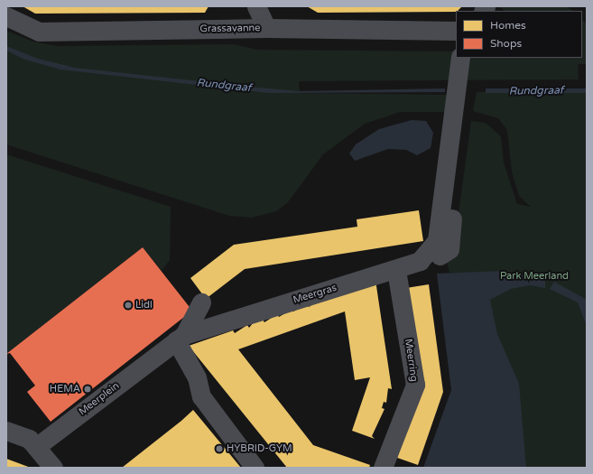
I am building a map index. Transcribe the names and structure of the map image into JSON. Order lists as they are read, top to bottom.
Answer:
{
  "streets": {
    "street": [
      "Grassavanne",
      "Meergras",
      "Meerring",
      "Meerplein"
    ]
  },
  "crossings": [
    ["Meergras", "Meerring"],
    ["Meergras", "Meerplein"]
  ],
  "water": ["Rundgraaf"],
  "parks": ["Park Meerland"],
  "places": ["Lidl", "HEMA", "HYBRID-GYM"],
  "legend": ["Homes", "Shops"]
}
